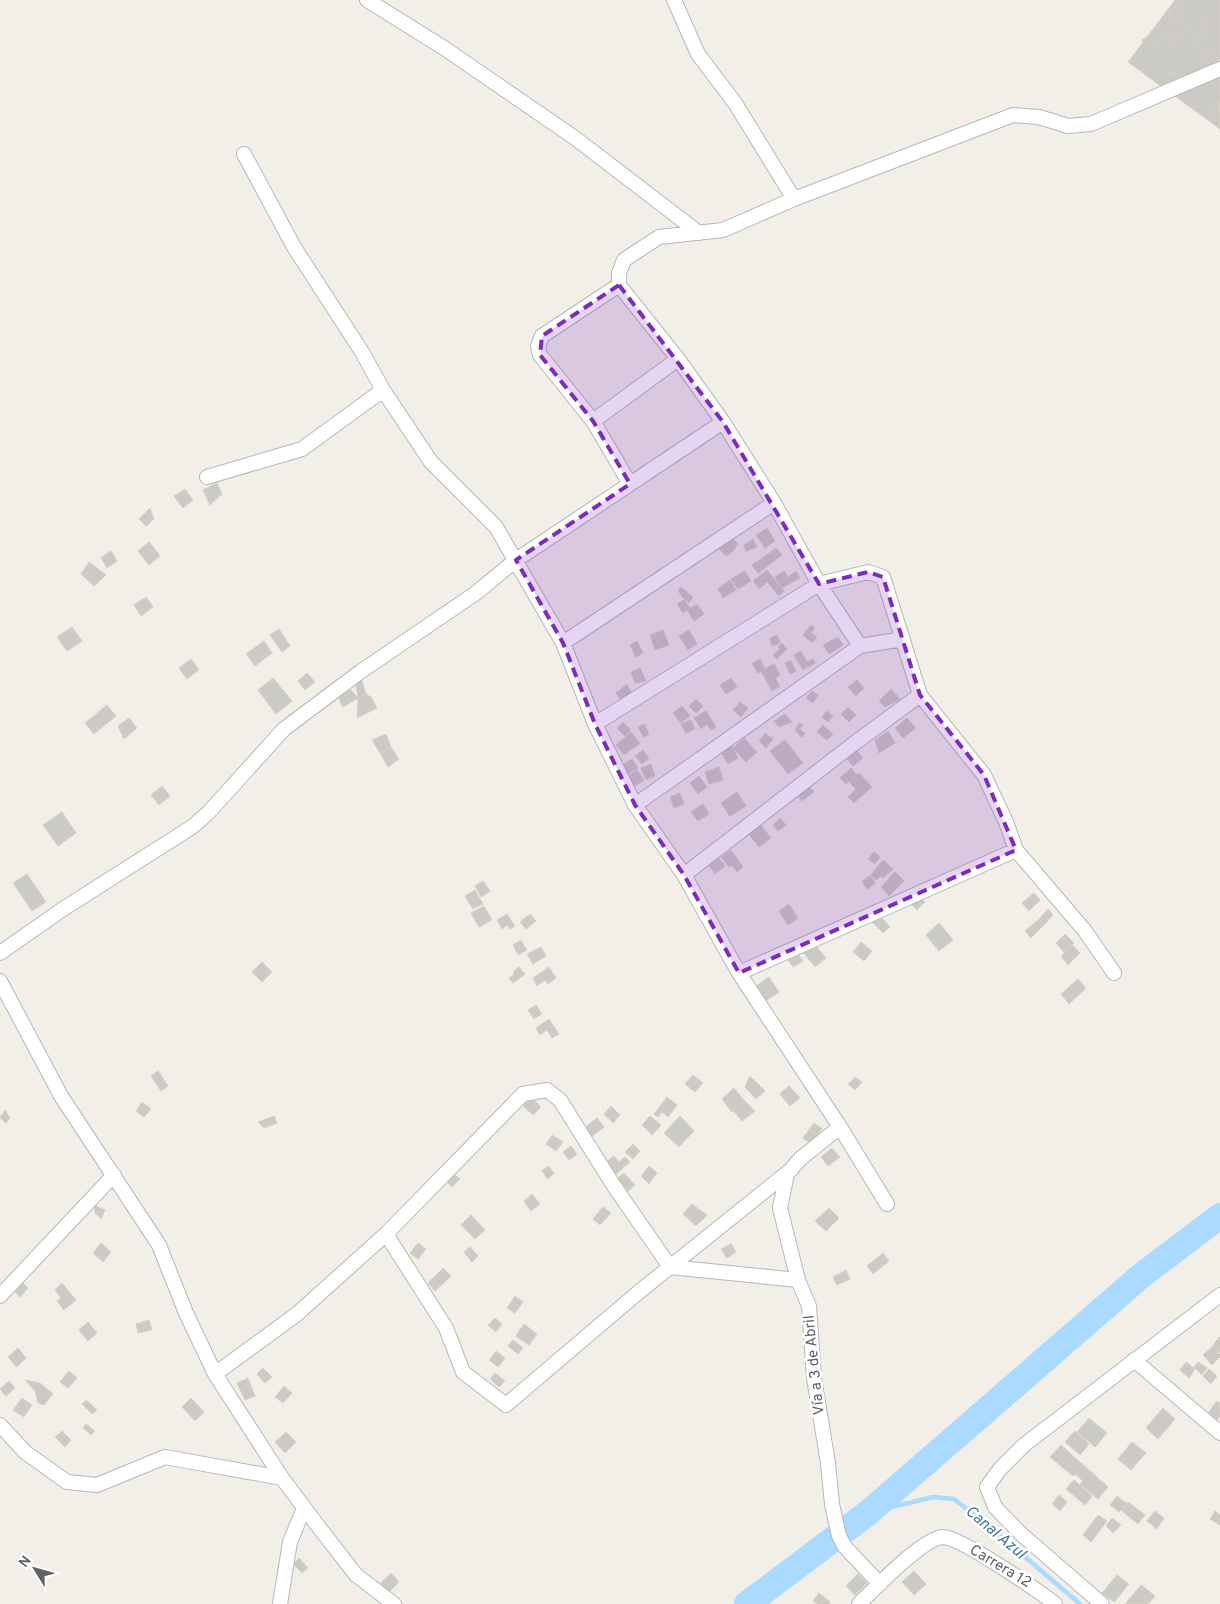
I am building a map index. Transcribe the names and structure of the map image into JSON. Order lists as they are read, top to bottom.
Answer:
{
  "streets": {
    "street": ["Vía a 3 de Abril", "Carrera 12"]
  },
  "crossings": [
    ["Vía a 3 de Abril", "Carrera 12"]
  ],
  "water": ["Canal Azul"],
  "north": "top left"
}
